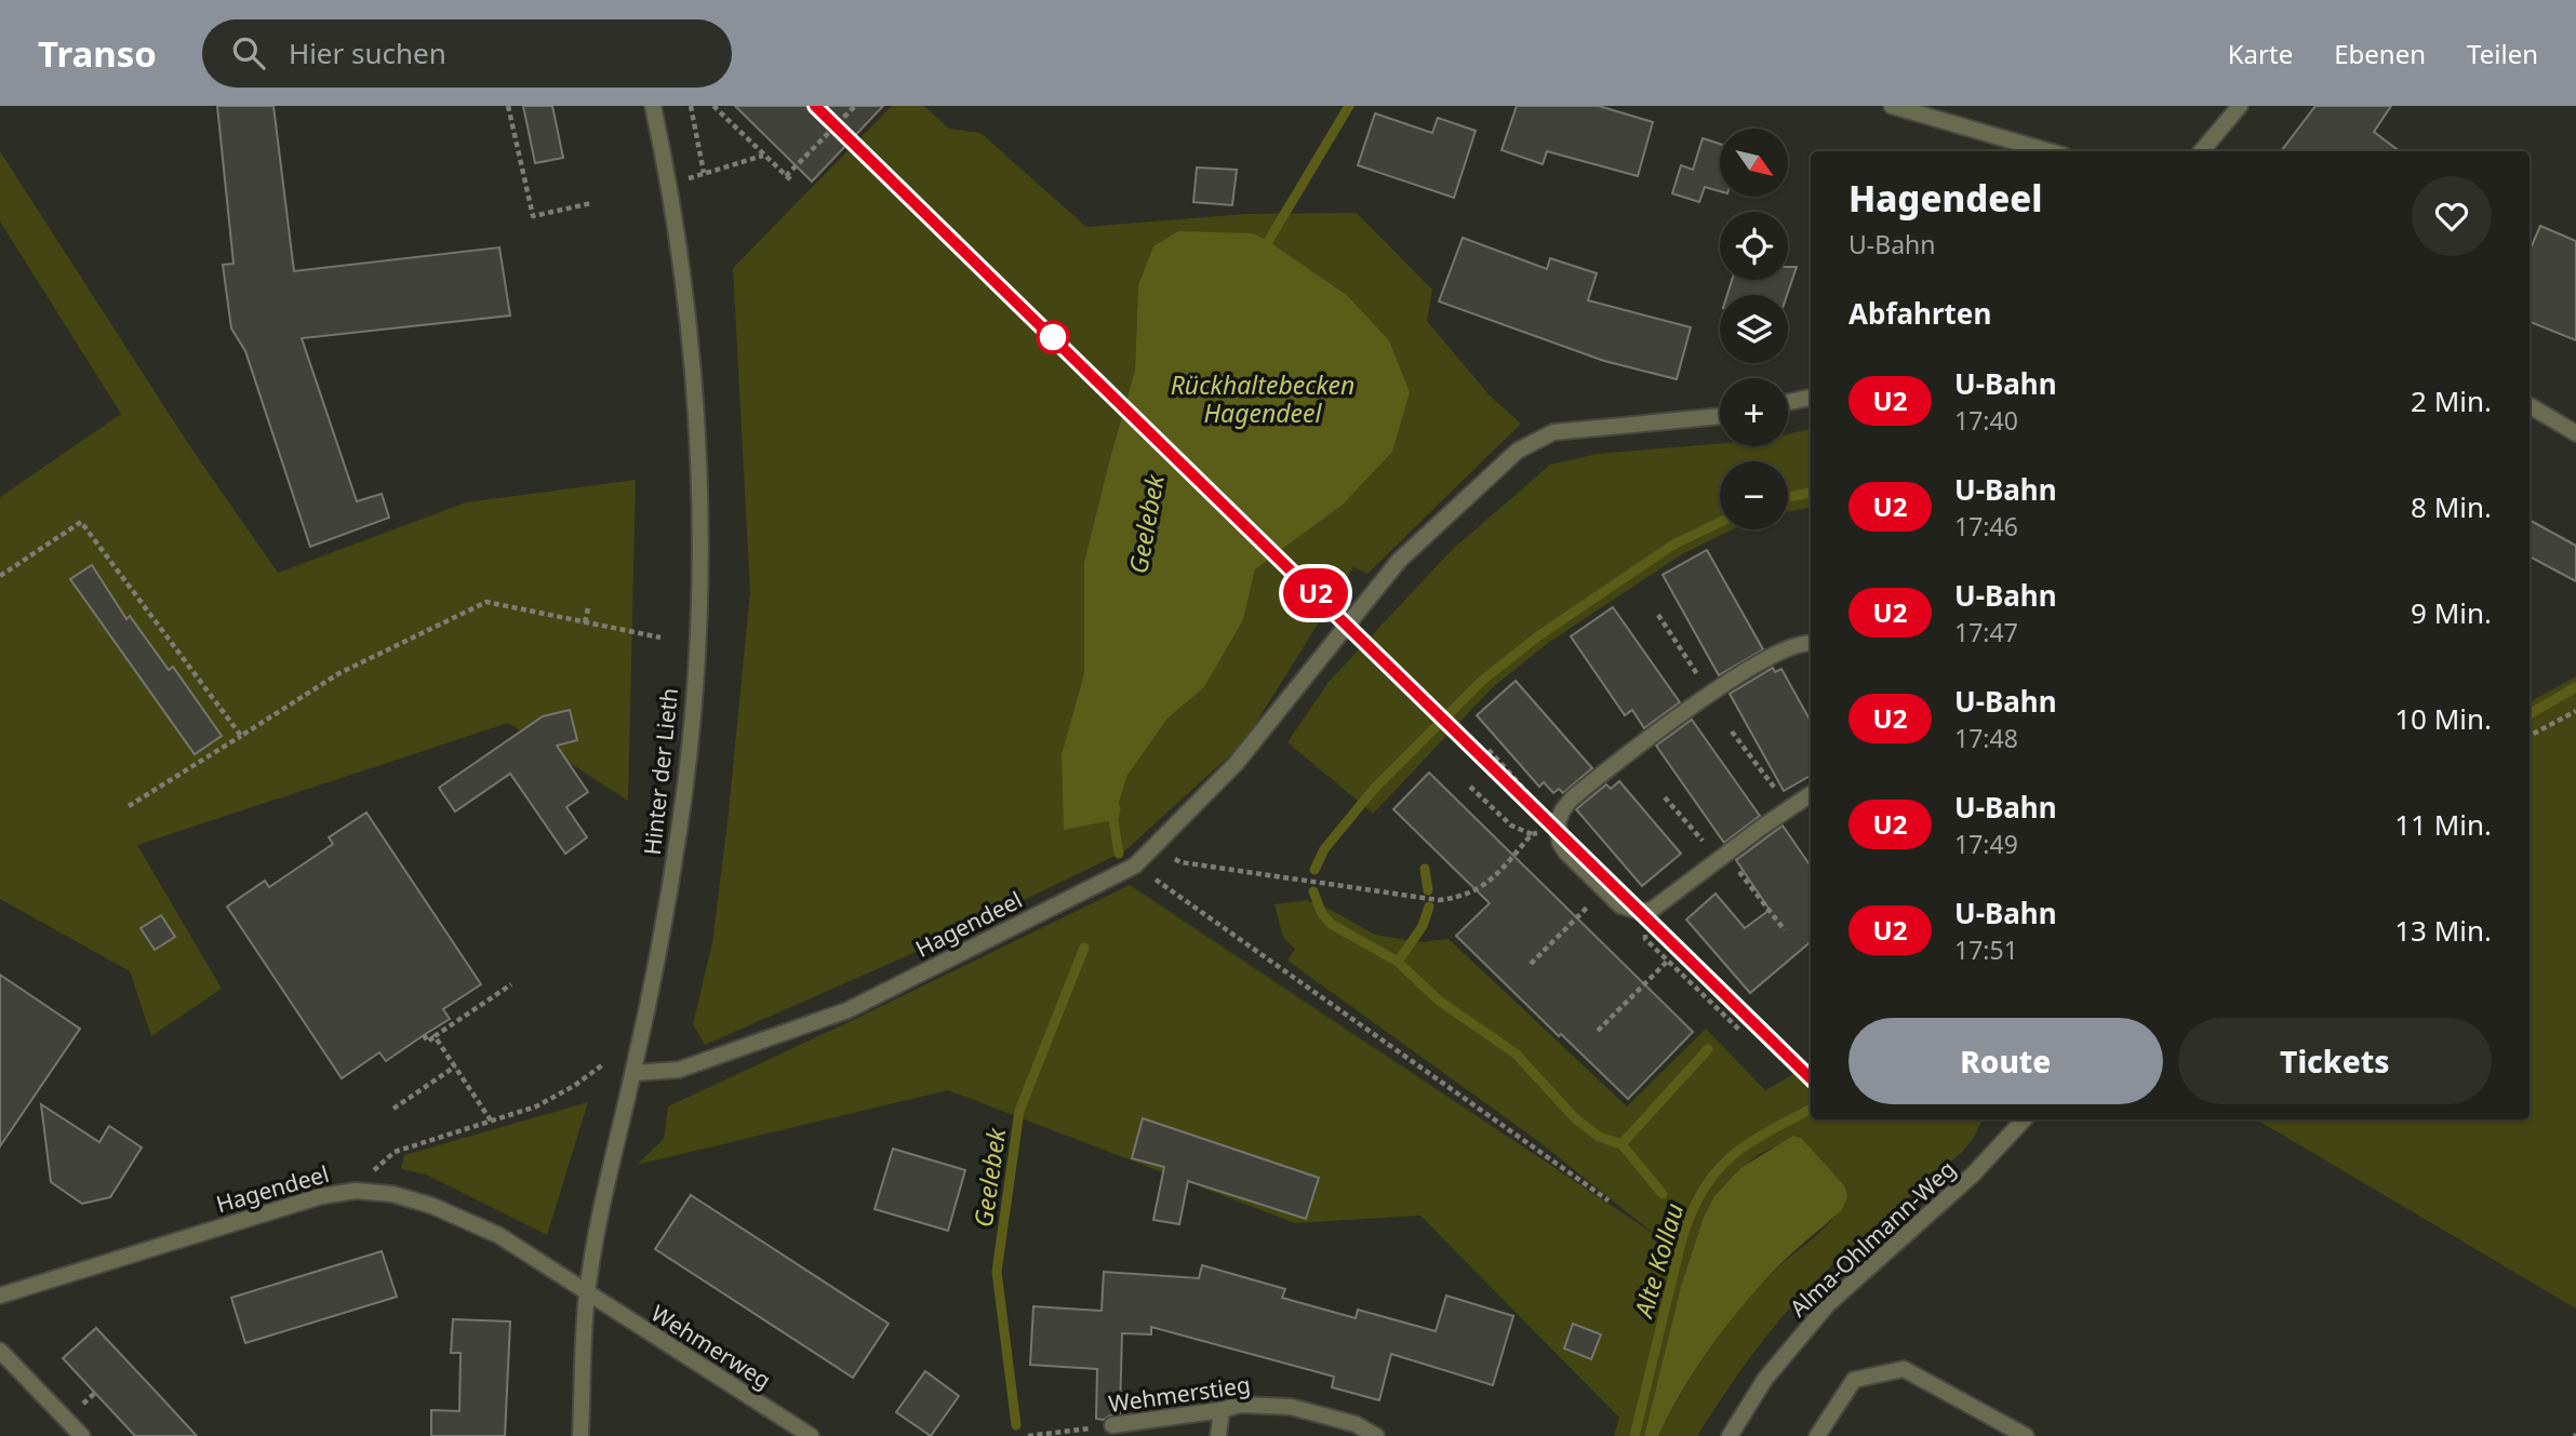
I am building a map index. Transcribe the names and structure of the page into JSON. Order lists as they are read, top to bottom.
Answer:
{
  "streets": {
    "street": [
      "Hinter der Lieth",
      "Hagendeel",
      "Alma-Ohlmann-Weg",
      "Wehmerweg",
      "Wehmerstieg"
    ]
  },
  "crossings": [
    ["Hinter der Lieth", "Hagendeel"],
    ["Hinter der Lieth", "Wehmerweg"],
    ["Hagendeel", "Wehmerweg"]
  ],
  "water": ["Rückhaltebecken Hagendeel", "Geelebek", "Alte Kollau"],
  "lines": ["metro line U2"],
  "north": "bottom right",
  "page": {
    "header": "Transo",
    "search": "Hier suchen",
    "nav": ["Karte", "Ebenen", "Teilen"],
    "on_map": "U2",
    "map_buttons": ["+", "−"],
    "heading": [
      ["Hagendeel", "U-Bahn"],
      "Abfahrten"
    ],
    "list": [
      {
        "mark": "U2",
        "name": "U-Bahn",
        "note": "17:40",
        "value": "2 Min."
      },
      {
        "mark": "U2",
        "name": "U-Bahn",
        "note": "17:46",
        "value": "8 Min."
      },
      {
        "mark": "U2",
        "name": "U-Bahn",
        "note": "17:47",
        "value": "9 Min."
      },
      {
        "mark": "U2",
        "name": "U-Bahn",
        "note": "17:48",
        "value": "10 Min."
      },
      {
        "mark": "U2",
        "name": "U-Bahn",
        "note": "17:49",
        "value": "11 Min."
      },
      {
        "mark": "U2",
        "name": "U-Bahn",
        "note": "17:51",
        "value": "13 Min."
      }
    ],
    "buttons": ["Route", "Tickets"]
  }
}
